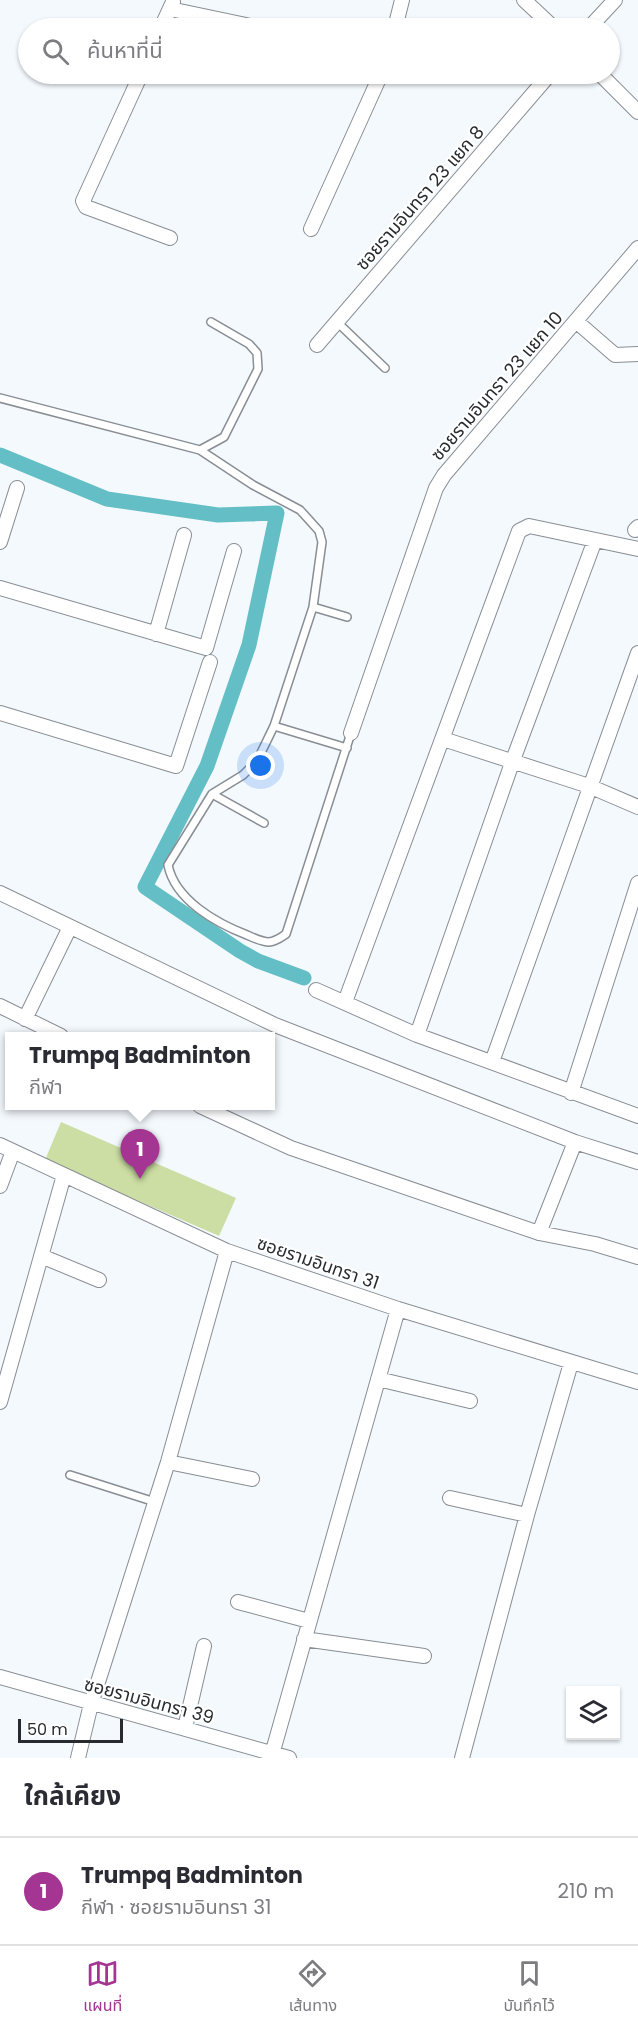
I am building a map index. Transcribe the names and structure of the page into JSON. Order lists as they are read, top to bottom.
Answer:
{
  "streets": {
    "street": [
      "ซอยรามอินทรา 23 แยก 8",
      "ซอยรามอินทรา 23 แยก 10",
      "ซอยรามอินทรา 31",
      "ซอยรามอินทรา 39"
    ]
  },
  "scale_bar": "50 m",
  "page": {
    "search": "ค้นหาที่นี่",
    "popup": ["Trumpq Badminton", "กีฬา"],
    "pins": "1",
    "scale": "50 m",
    "heading": "ใกล้เคียง",
    "list": [
      {
        "mark": "1",
        "name": "Trumpq Badminton",
        "note": "กีฬา · ซอยรามอินทรา 31",
        "value": "210 m"
      }
    ],
    "nav": ["แผนที่", "เส้นทาง", "บันทึกไว้"]
  }
}
